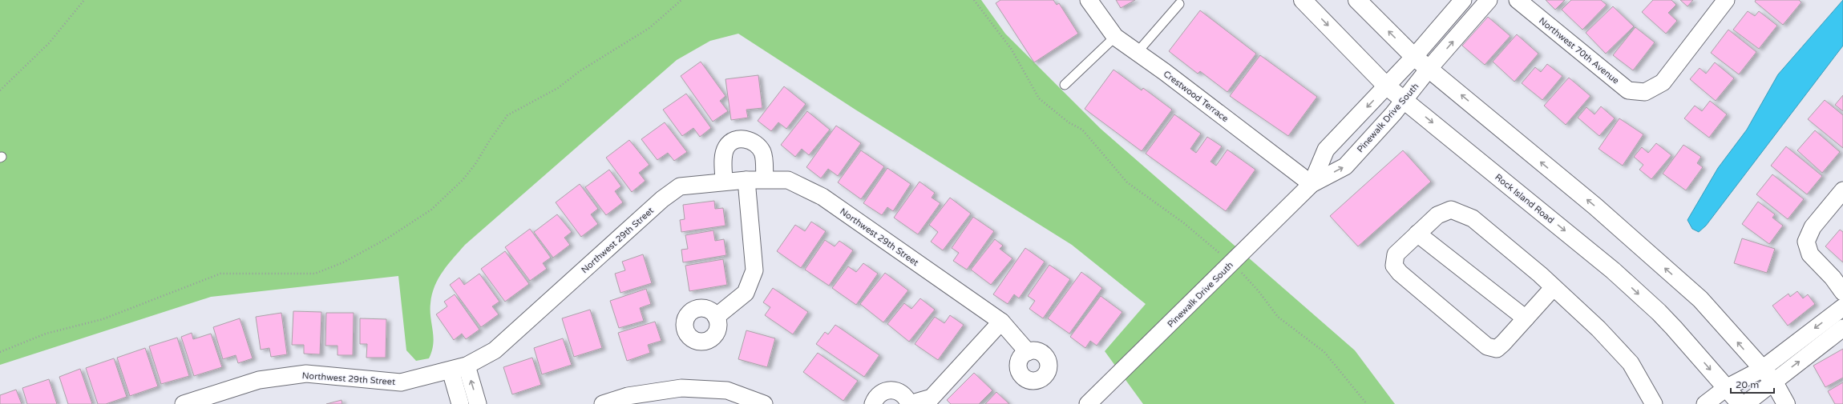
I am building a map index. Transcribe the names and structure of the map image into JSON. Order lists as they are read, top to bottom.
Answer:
{
  "streets": {
    "main road": ["Rock Island Road"],
    "street": [
      "Northwest 70th Avenue",
      "Crestwood Terrace",
      "Pinewalk Drive South",
      "Northwest 29th Street"
    ]
  },
  "crossings": [
    ["Crestwood Terrace", "Pinewalk Drive South"],
    ["Pinewalk Drive South", "Rock Island Road"]
  ],
  "scale_bar": "20 m"
}
